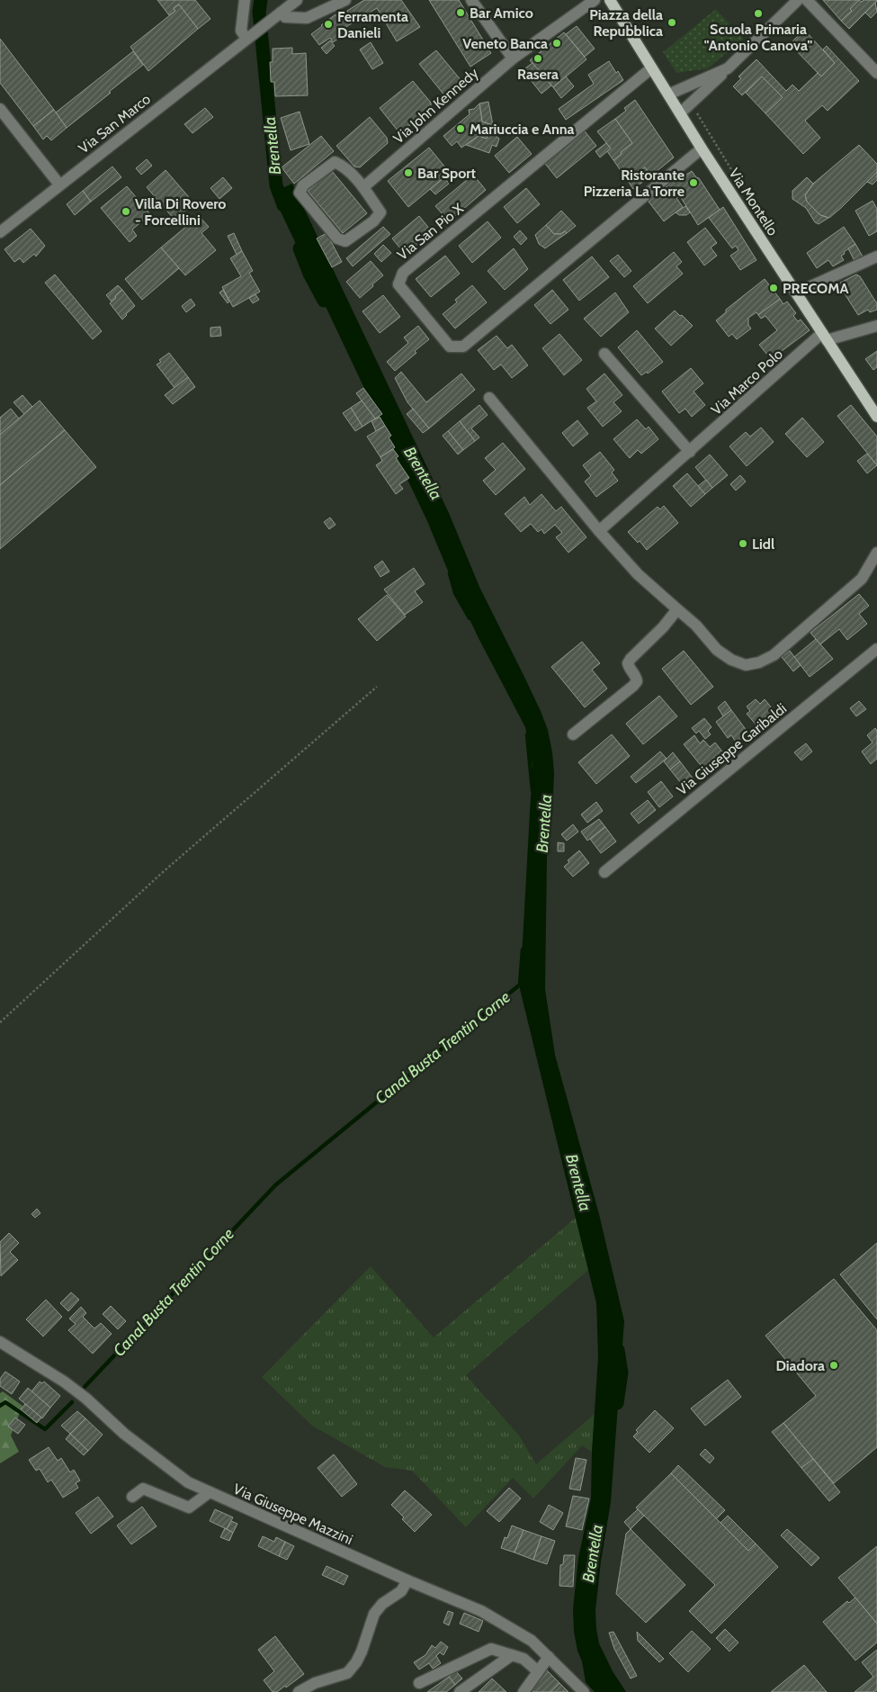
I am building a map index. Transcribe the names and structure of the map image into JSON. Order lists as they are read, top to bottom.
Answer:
{
  "streets": {
    "main road": ["Via Montello"],
    "street": [
      "Via John Kennedy",
      "Via San Marco",
      "Via San Pio X",
      "Via Marco Polo",
      "Via Giuseppe Garibaldi",
      "Via Giuseppe Mazzini"
    ]
  },
  "crossings": [
    ["Via Montello", "Via San Pio X"],
    ["Via Montello", "Via Marco Polo"]
  ],
  "water": ["Brentella", "Canal Busta Trentin Corne"],
  "places": [
    "Bar Amico",
    "Scuola Primaria \"Antonio Canova\"",
    "Piazza della Repubblica",
    "Ferramenta Danieli",
    "Veneto Banca",
    "Rasera",
    "Mariuccia e Anna",
    "Bar Sport",
    "Ristorante Pizzeria La Torre",
    "Villa Di Rovero - Forcellini",
    "PRECOMA",
    "Lidl",
    "Diadora"
  ]
}
